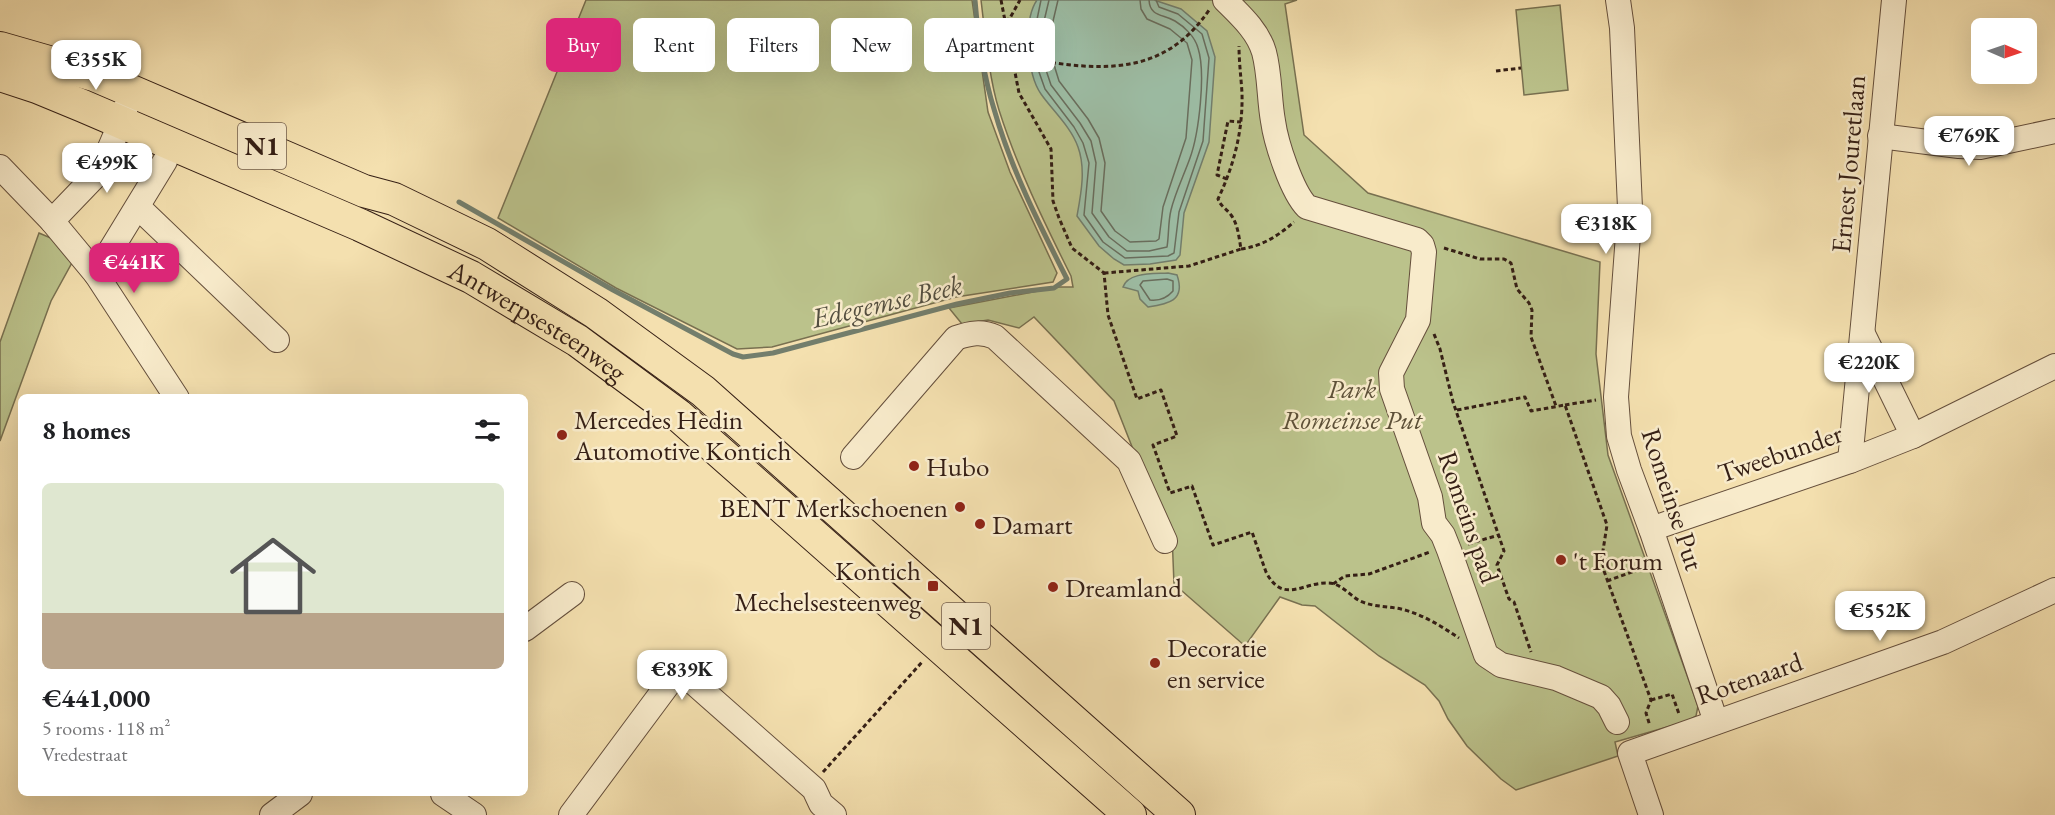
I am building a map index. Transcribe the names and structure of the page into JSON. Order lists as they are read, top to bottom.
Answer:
{
  "streets": {
    "main road": ["N1", "Antwerpsesteenweg"],
    "street": [
      "Ernest Jouretlaan",
      "Tweebunder",
      "Romeinse Put",
      "Romeins pad",
      "Rotenaard"
    ]
  },
  "crossings": [
    ["Ernest Jouretlaan", "Tweebunder"],
    ["Tweebunder", "Romeinse Put"],
    ["Romeinse Put", "Rotenaard"]
  ],
  "water": ["Edegemse Beek"],
  "parks": ["Park Romeinse Put"],
  "places": {
    "other": [
      "Mercedes Hedin Automotive Kontich",
      "Hubo",
      "BENT Merkschoenen",
      "Damart",
      "'t Forum",
      "Dreamland",
      "Decoratie en service"
    ],
    "transit": ["Kontich Mechelsesteenweg"]
  },
  "north": "right",
  "page": {
    "chip": [
      "Buy",
      "Rent",
      "Filters",
      "New",
      "Apartment"
    ],
    "price": [
      "€355K",
      "€769K",
      "€499K",
      "€318K",
      "€441K",
      "€220K",
      "€552K",
      "€839K"
    ],
    "heading": "8 homes",
    "list": [
      {
        "name": "€441,000",
        "note": "5 rooms · 118 m² · Vredestraat"
      }
    ]
  }
}
